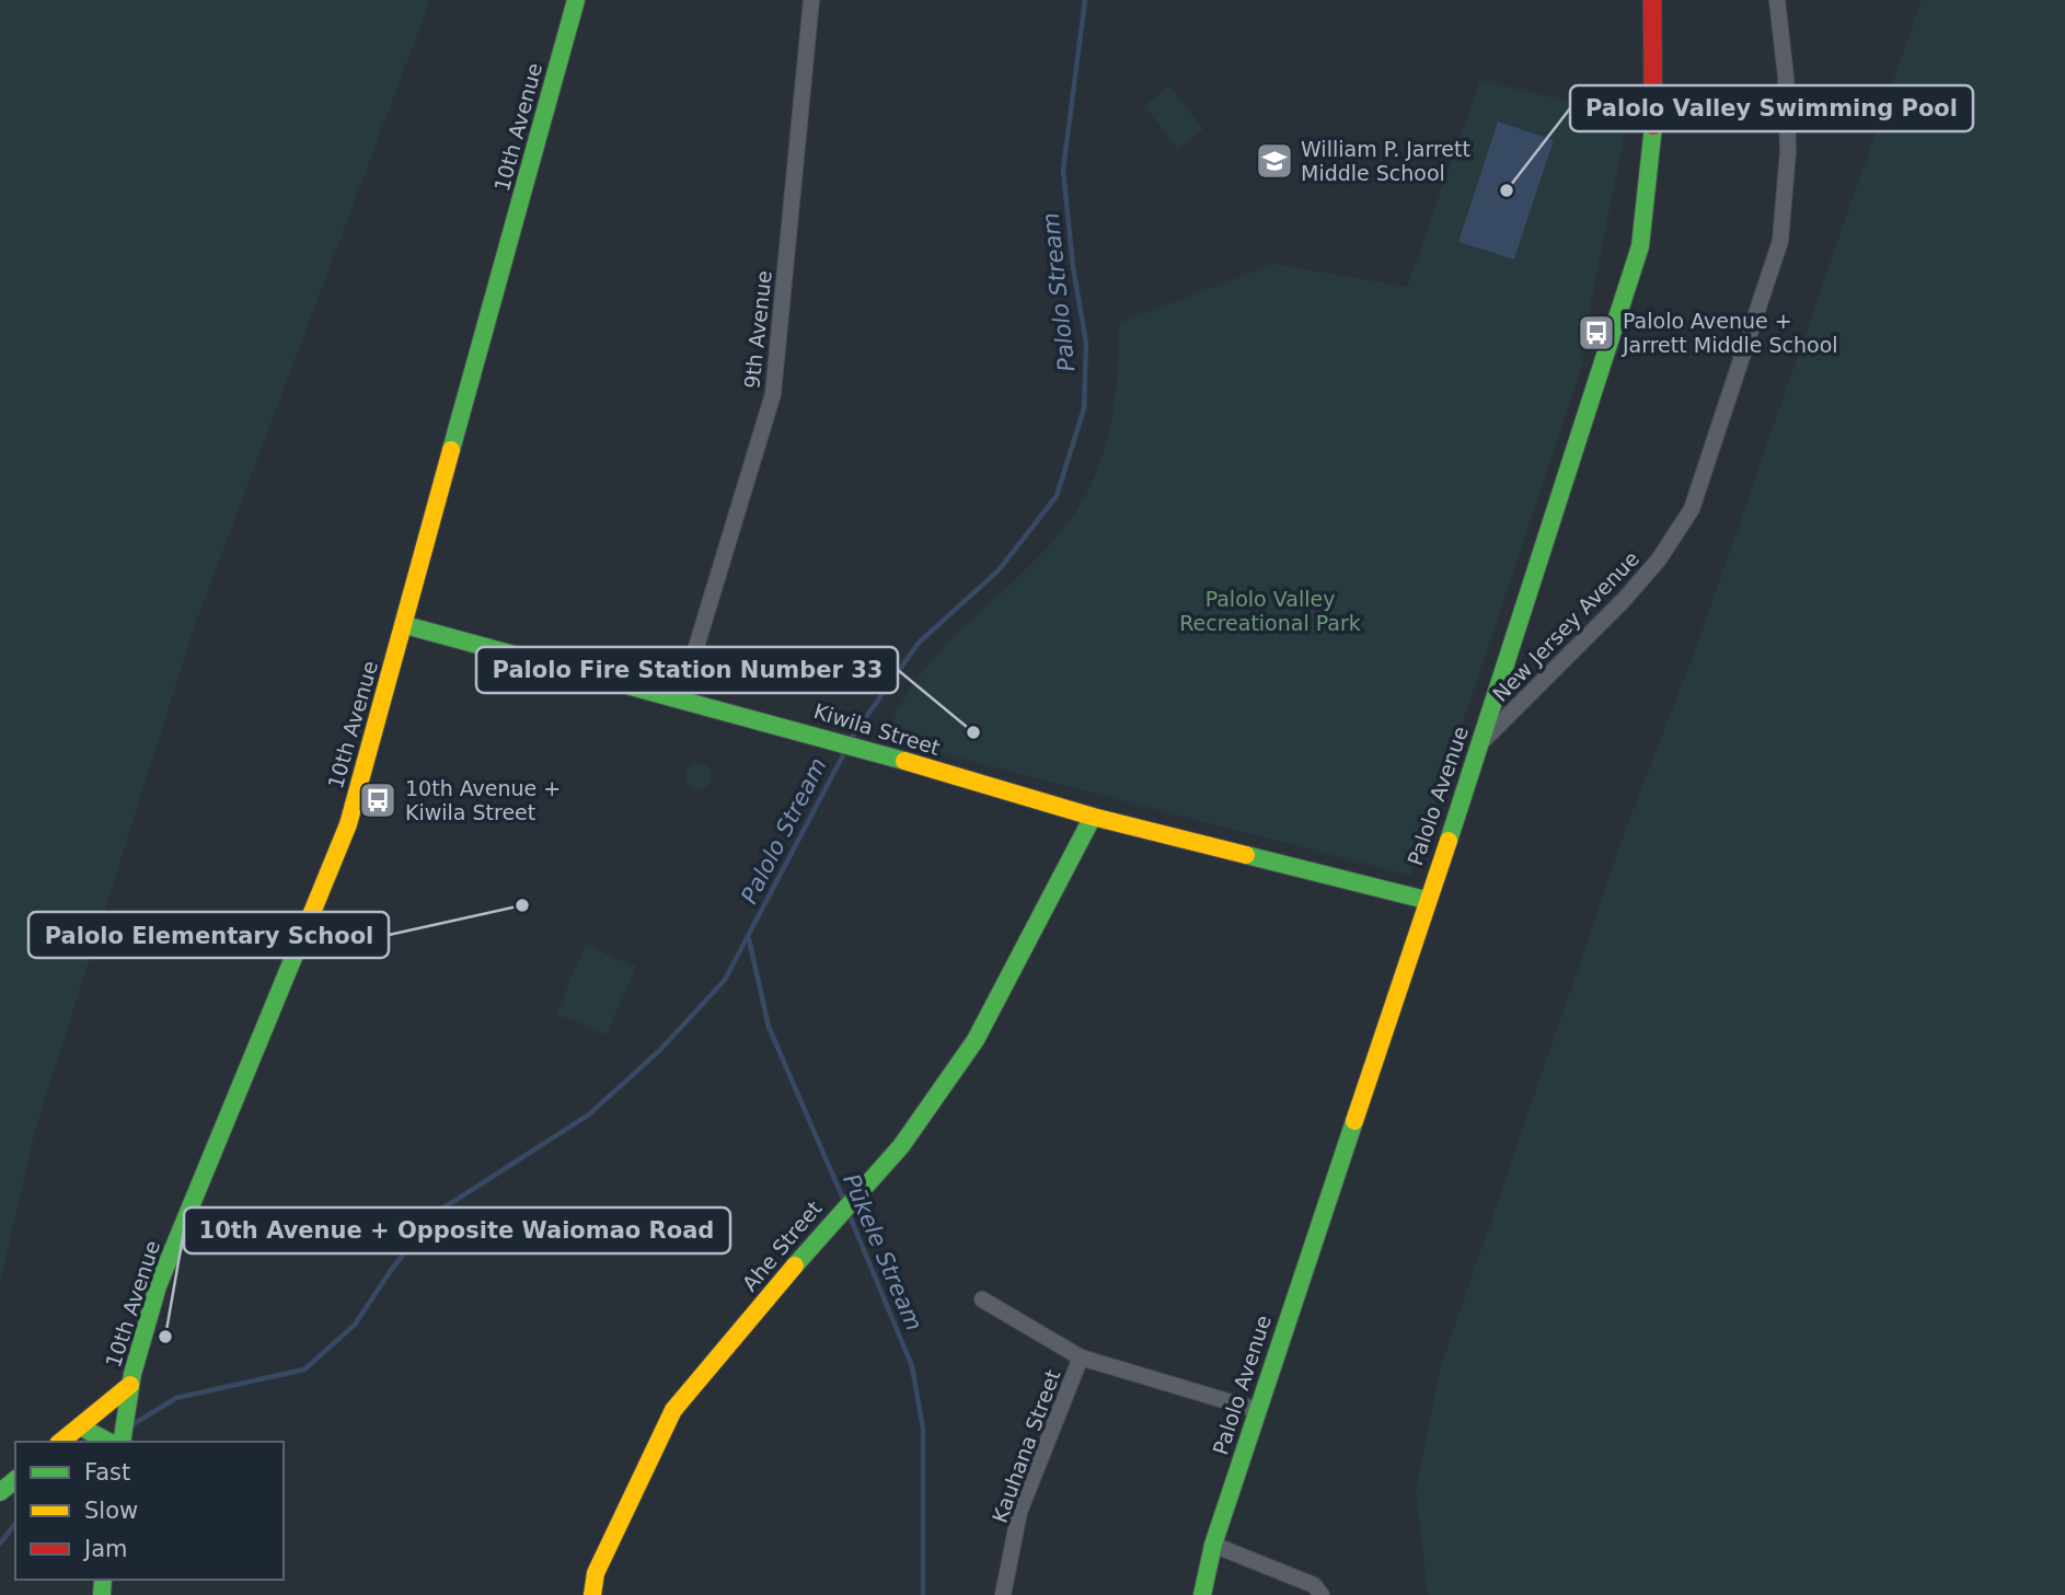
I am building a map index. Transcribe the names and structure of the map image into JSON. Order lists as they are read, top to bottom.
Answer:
{
  "streets": {
    "street": [
      "10th Avenue",
      "9th Avenue",
      "New Jersey Avenue",
      "Kiwila Street",
      "Palolo Avenue",
      "Ahe Street",
      "Kauhana Street"
    ]
  },
  "crossings": [
    ["10th Avenue", "Kiwila Street"],
    ["9th Avenue", "Kiwila Street"],
    ["New Jersey Avenue", "Palolo Avenue"],
    ["Kiwila Street", "Palolo Avenue"],
    ["Kiwila Street", "Ahe Street"],
    ["Palolo Avenue", "Kauhana Street"]
  ],
  "water": ["Palolo Stream", "Pūkele Stream"],
  "parks": ["Palolo Valley Recreational Park"],
  "places": {
    "school or university": ["William P. Jarrett Middle School"],
    "other": [
      "Palolo Valley Swimming Pool",
      "Palolo Fire Station Number 33",
      "Palolo Elementary School",
      "10th Avenue + Opposite Waiomao Road"
    ],
    "bus stop": ["Palolo Avenue + Jarrett Middle School", "10th Avenue + Kiwila Street"]
  },
  "legend": ["Fast", "Slow", "Jam"]
}
